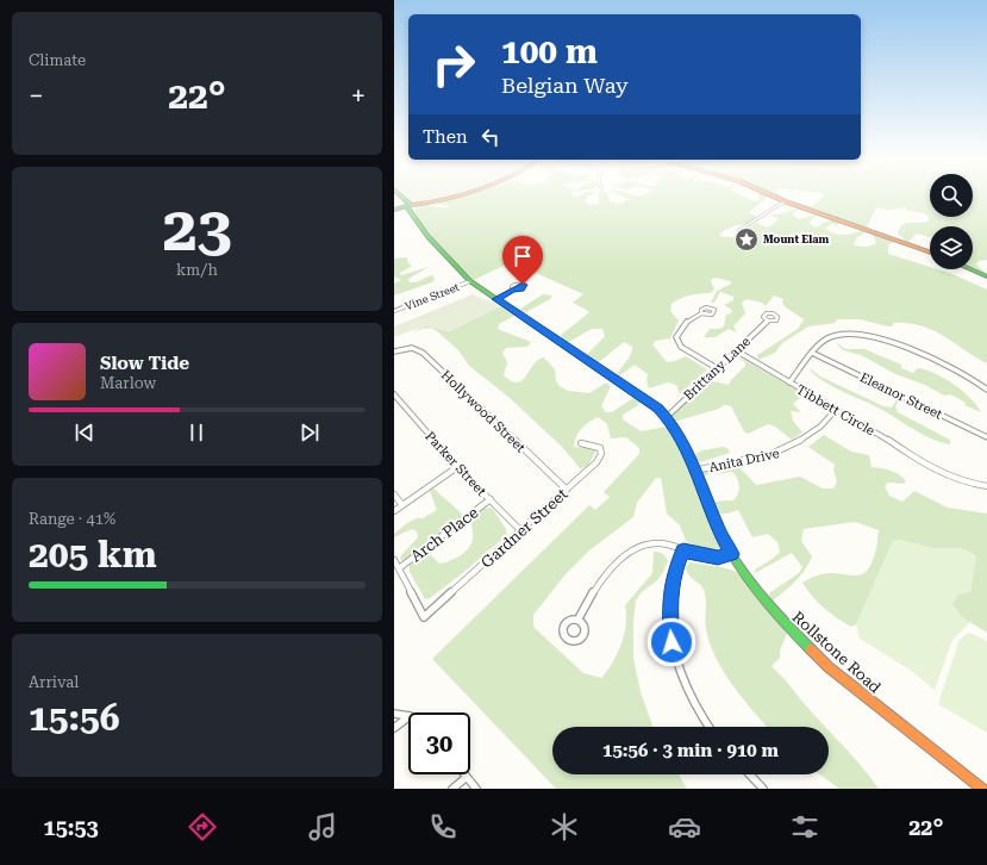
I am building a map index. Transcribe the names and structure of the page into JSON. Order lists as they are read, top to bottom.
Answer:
{
  "streets": {
    "main road": ["Rollstone Road"],
    "street": [
      "Vine Street",
      "Brittany Lane",
      "Eleanor Street",
      "Tibbett Circle",
      "Hollywood Street",
      "Anita Drive",
      "Parker Street",
      "Gardner Street",
      "Arch Place"
    ]
  },
  "crossings": [
    ["Vine Street", "Rollstone Road"],
    ["Brittany Lane", "Rollstone Road"],
    ["Eleanor Street", "Tibbett Circle"],
    ["Tibbett Circle", "Anita Drive"],
    ["Hollywood Street", "Gardner Street"],
    ["Anita Drive", "Rollstone Road"],
    ["Parker Street", "Gardner Street"],
    ["Parker Street", "Arch Place"],
    ["Gardner Street", "Arch Place"]
  ],
  "places": {
    "place": ["Mount Elam"]
  },
  "page": {
    "tile": [
      "Climate",
      ["23", "km/h"],
      ["Range · 41%", "205 km"],
      ["Arrival", "15:56"]
    ],
    "turn": ["100 m", "Belgian Way"],
    "heat": ["−", "22°", "+"],
    "then": "Then",
    "song": ["Slow Tide", "Marlow"],
    "limit": "30",
    "trip": "15:56 · 3 min · 910 m",
    "tabs": ["15:53", "22°"]
  }
}
